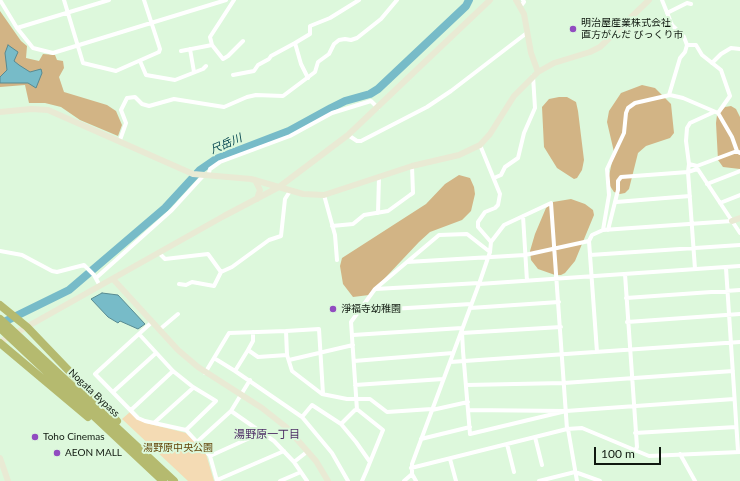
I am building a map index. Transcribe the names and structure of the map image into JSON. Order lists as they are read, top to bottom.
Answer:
{
  "streets": {
    "highway": ["Nogata Bypass"]
  },
  "districts": ["湯野原一丁目"],
  "water": ["尺岳川"],
  "parks": ["湯野原中央公園"],
  "places": [
    "明治屋産業株式会社 直方がんだ びっくり市",
    "淨福寺幼稚園",
    "Toho Cinemas",
    "AEON MALL"
  ],
  "scale_bar": "100 m"
}
